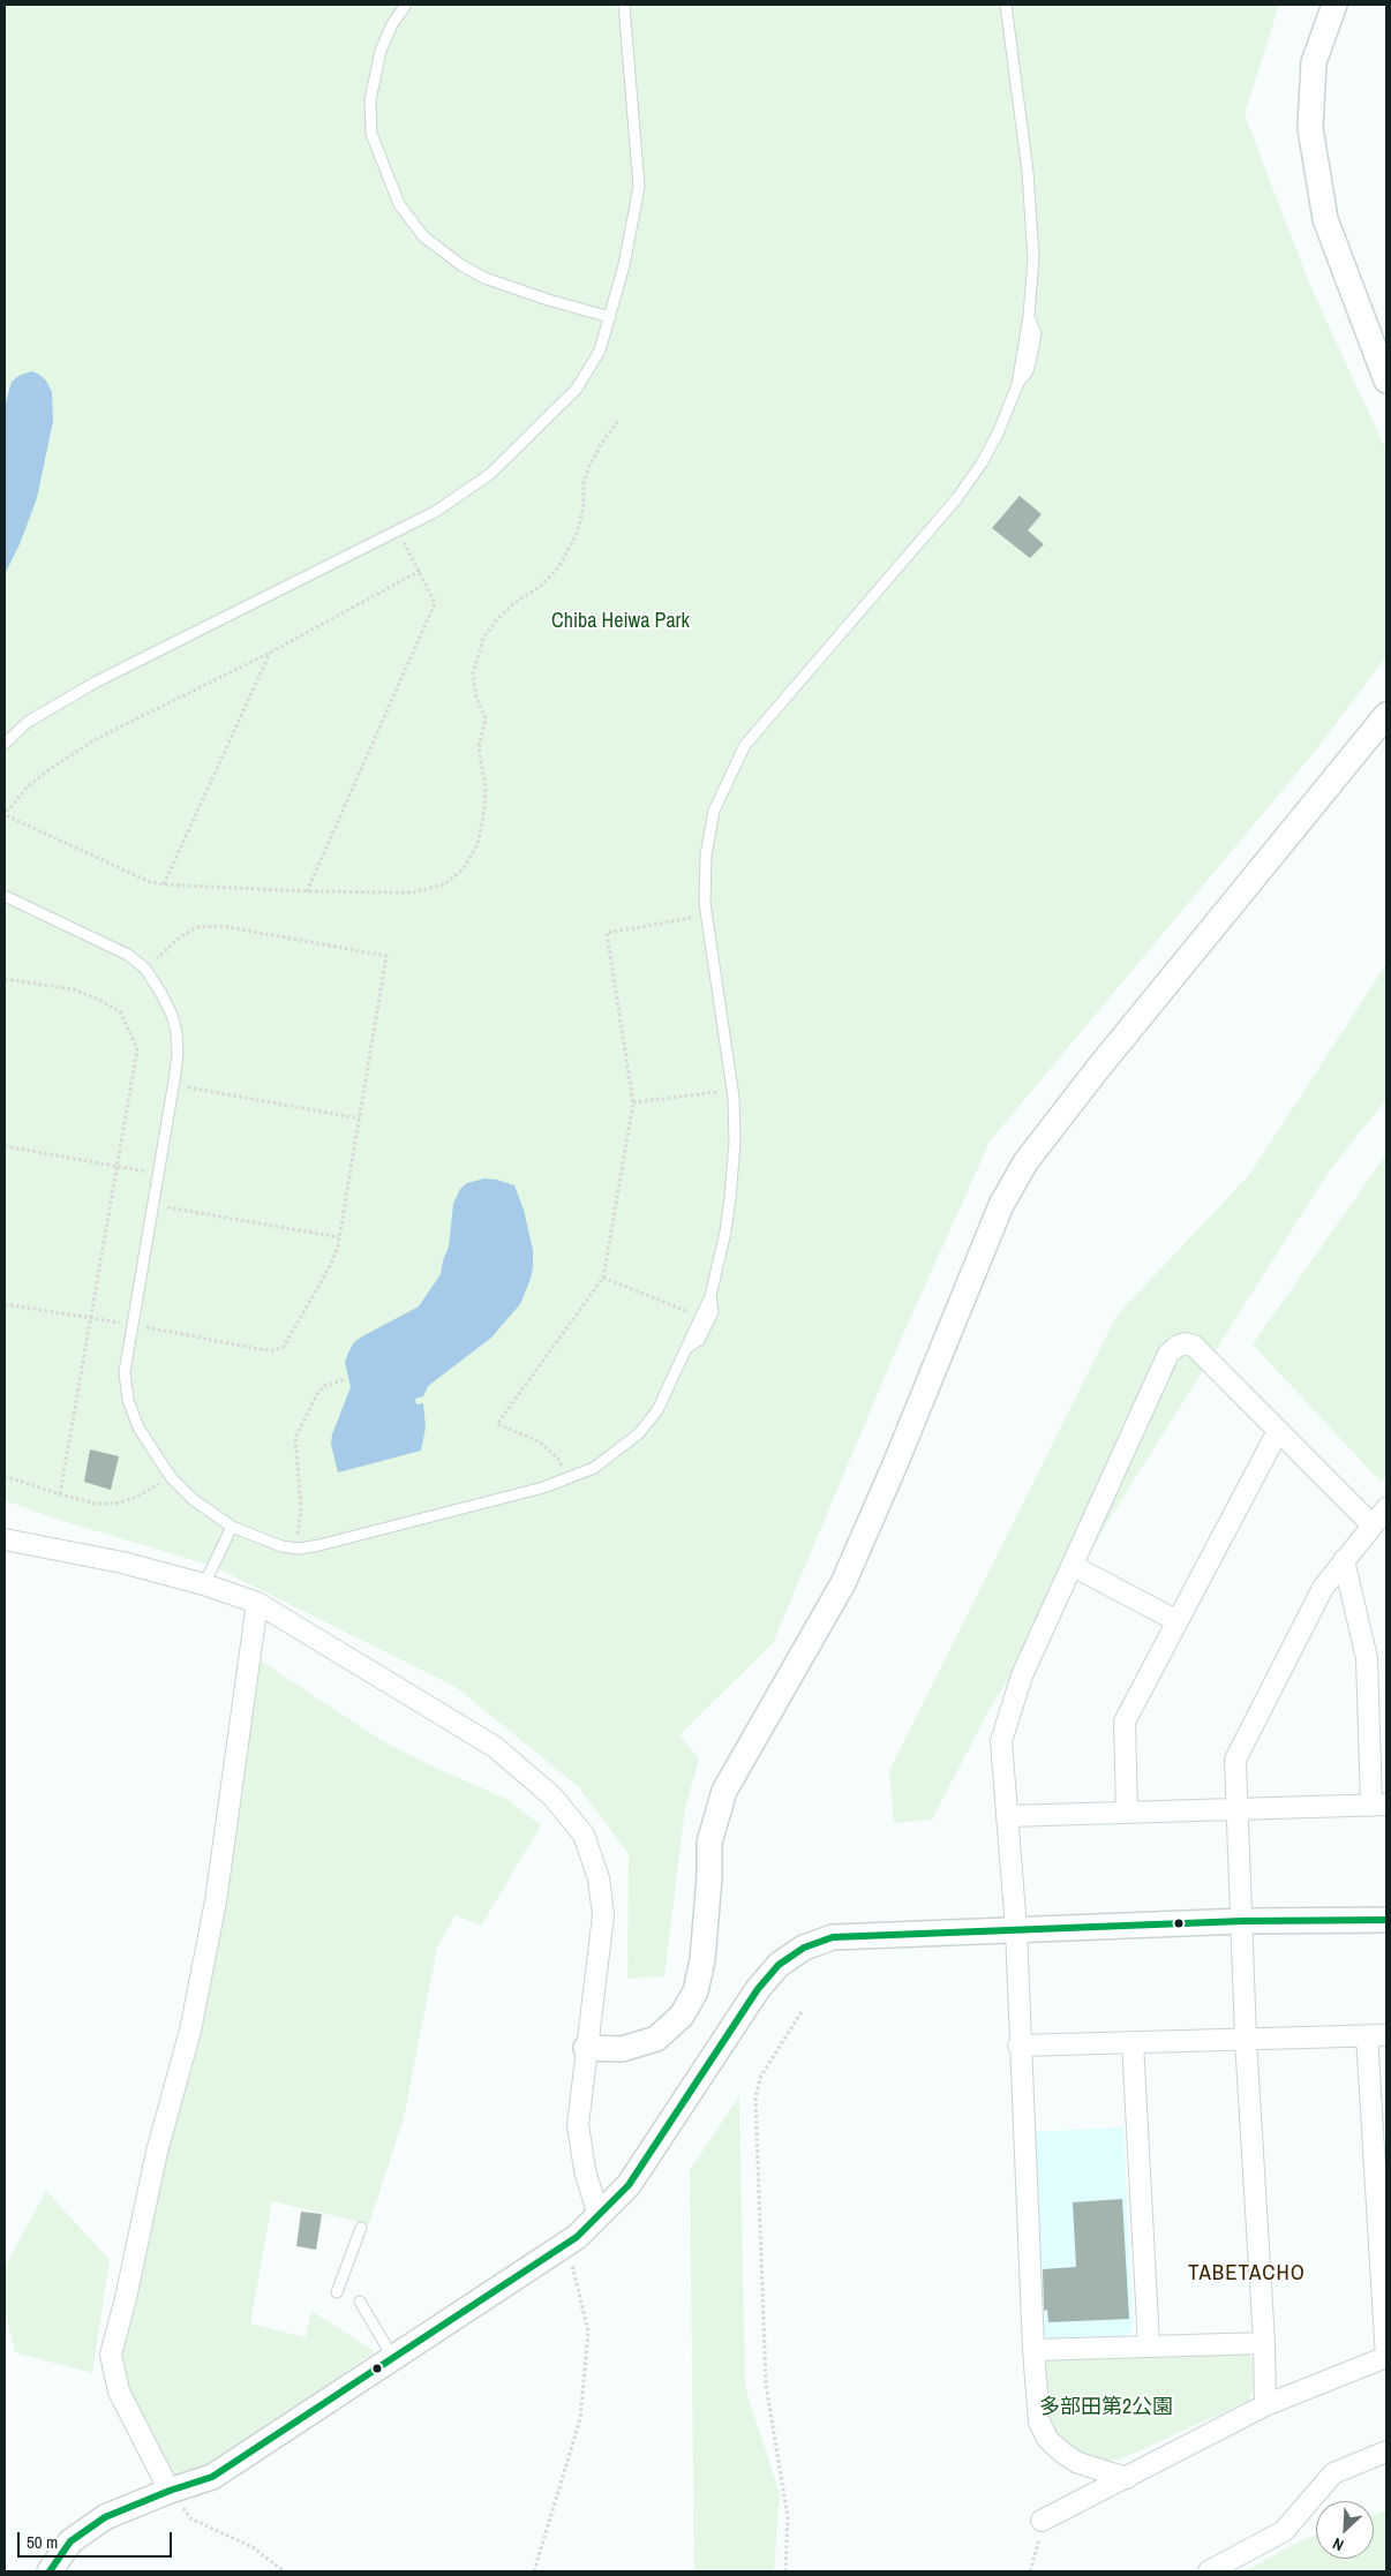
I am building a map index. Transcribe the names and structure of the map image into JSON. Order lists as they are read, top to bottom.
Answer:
{
  "districts": ["TABETACHO"],
  "parks": ["Chiba Heiwa Park", "多部田第2公園"],
  "scale_bar": "50 m",
  "north": "bottom left"
}
